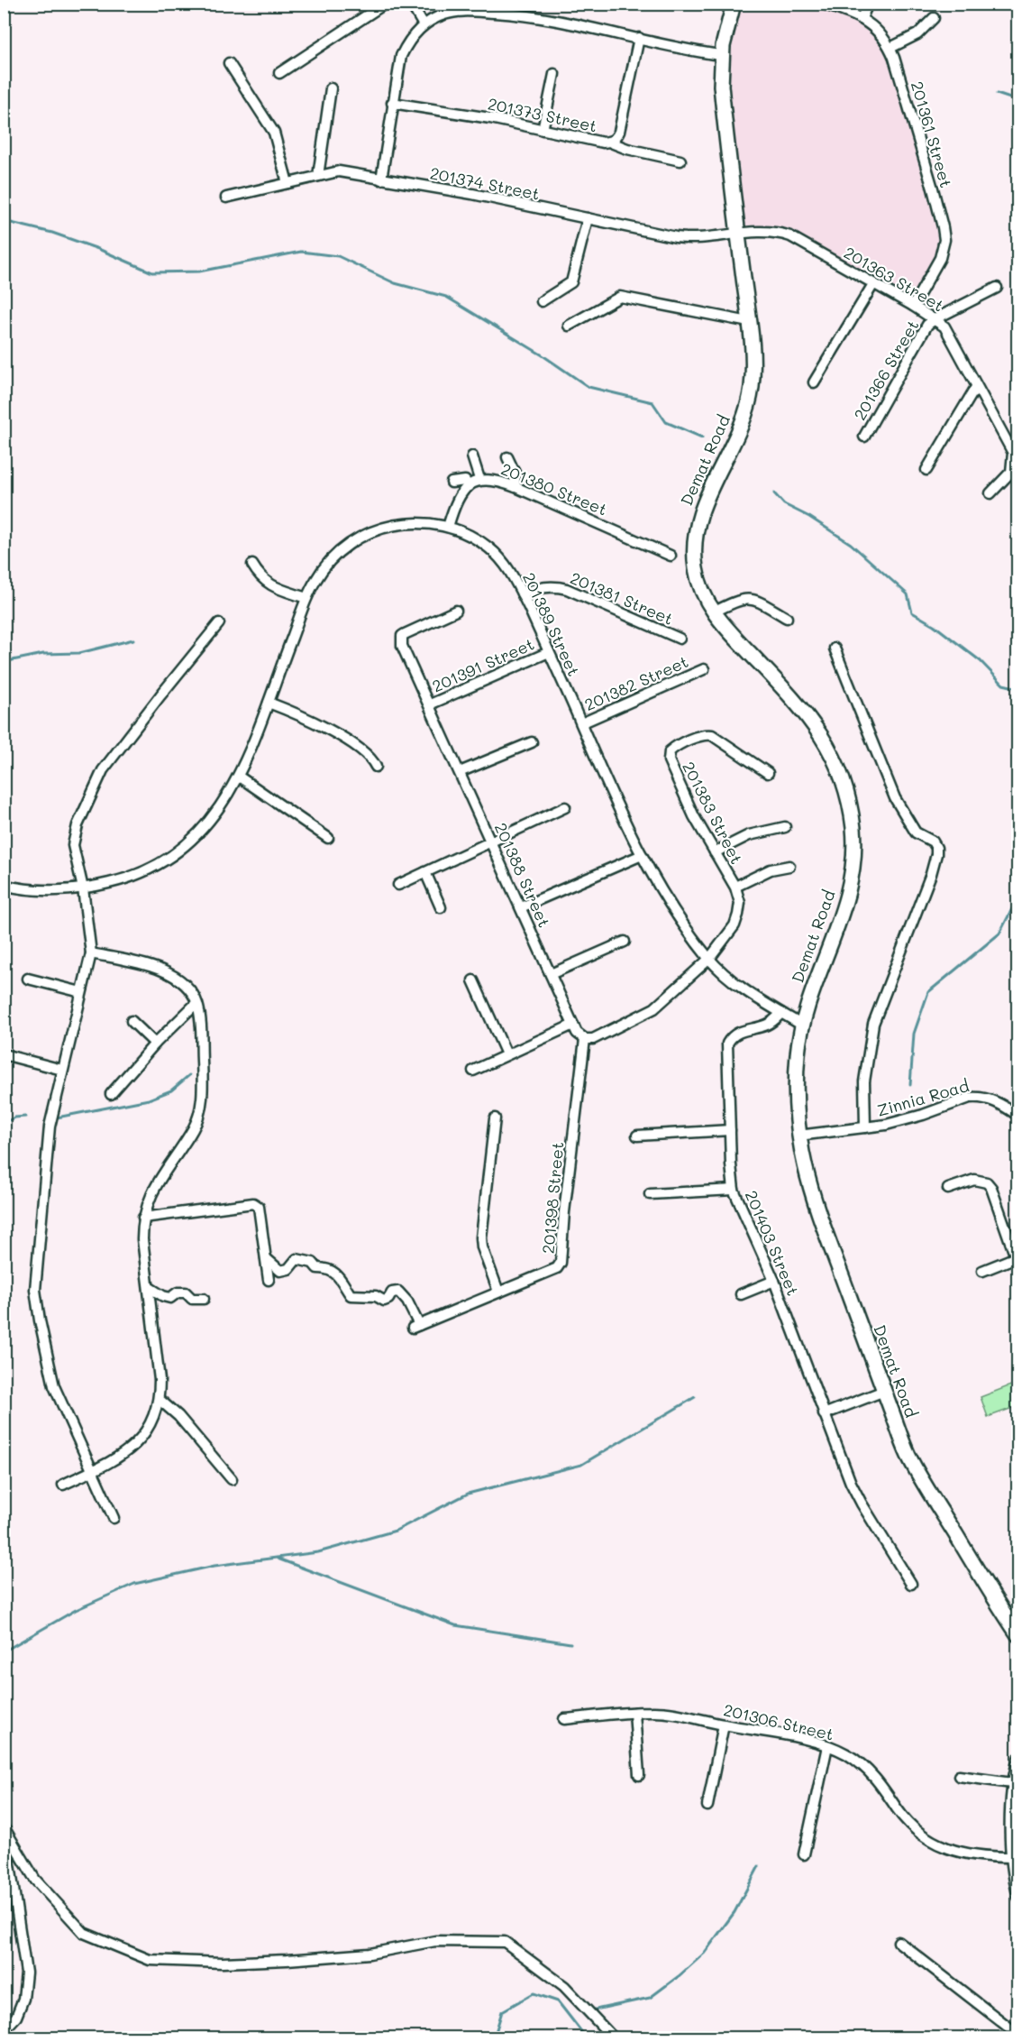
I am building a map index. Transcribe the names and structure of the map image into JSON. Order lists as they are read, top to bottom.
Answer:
{
  "streets": {
    "street": [
      "201373 Street",
      "201361 Street",
      "201374 Street",
      "201363 Street",
      "201366 Street",
      "Demat Road",
      "201380 Street",
      "201381 Street",
      "201389 Street",
      "201391 Street",
      "201382 Street",
      "201383 Street",
      "201388 Street",
      "Zinnia Road",
      "201398 Street",
      "201403 Street",
      "201306 Street"
    ]
  },
  "crossings": [
    ["201361 Street", "201363 Street"],
    ["201374 Street", "201363 Street"],
    ["201374 Street", "Demat Road"],
    ["201363 Street", "201366 Street"],
    ["201363 Street", "Demat Road"],
    ["Demat Road", "201389 Street"],
    ["Demat Road", "Zinnia Road"],
    ["201380 Street", "201389 Street"],
    ["201381 Street", "201389 Street"],
    ["201389 Street", "201391 Street"],
    ["201389 Street", "201382 Street"],
    ["201389 Street", "201383 Street"],
    ["201389 Street", "201403 Street"],
    ["201391 Street", "201388 Street"],
    ["201388 Street", "201398 Street"]
  ]
}
